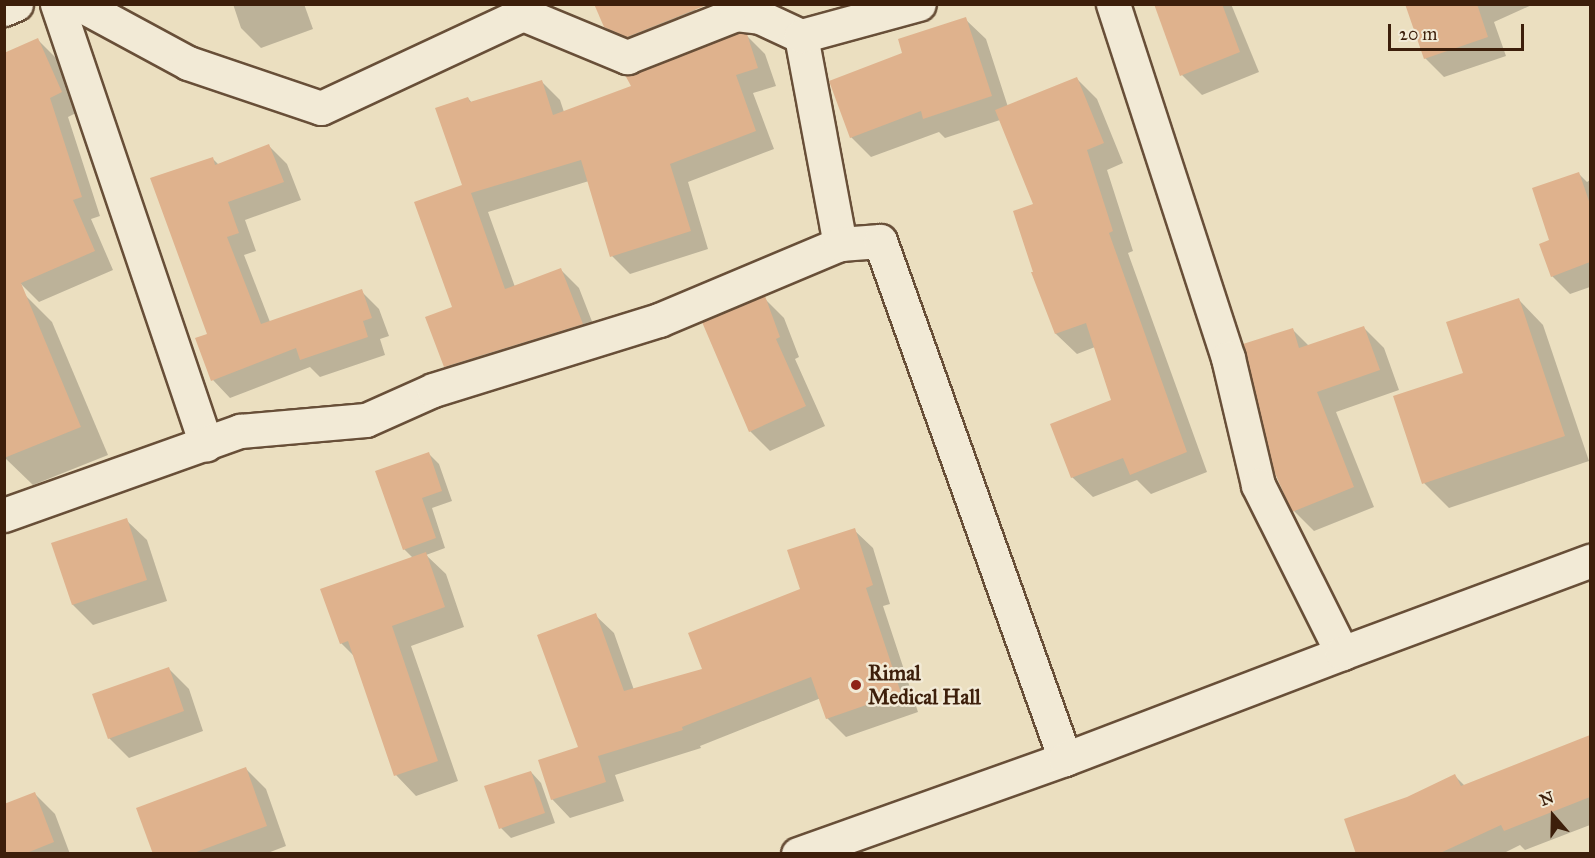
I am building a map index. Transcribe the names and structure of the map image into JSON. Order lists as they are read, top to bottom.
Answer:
{
  "places": ["Rimal Medical Hall"],
  "scale_bar": "20 m",
  "north": "top"
}
